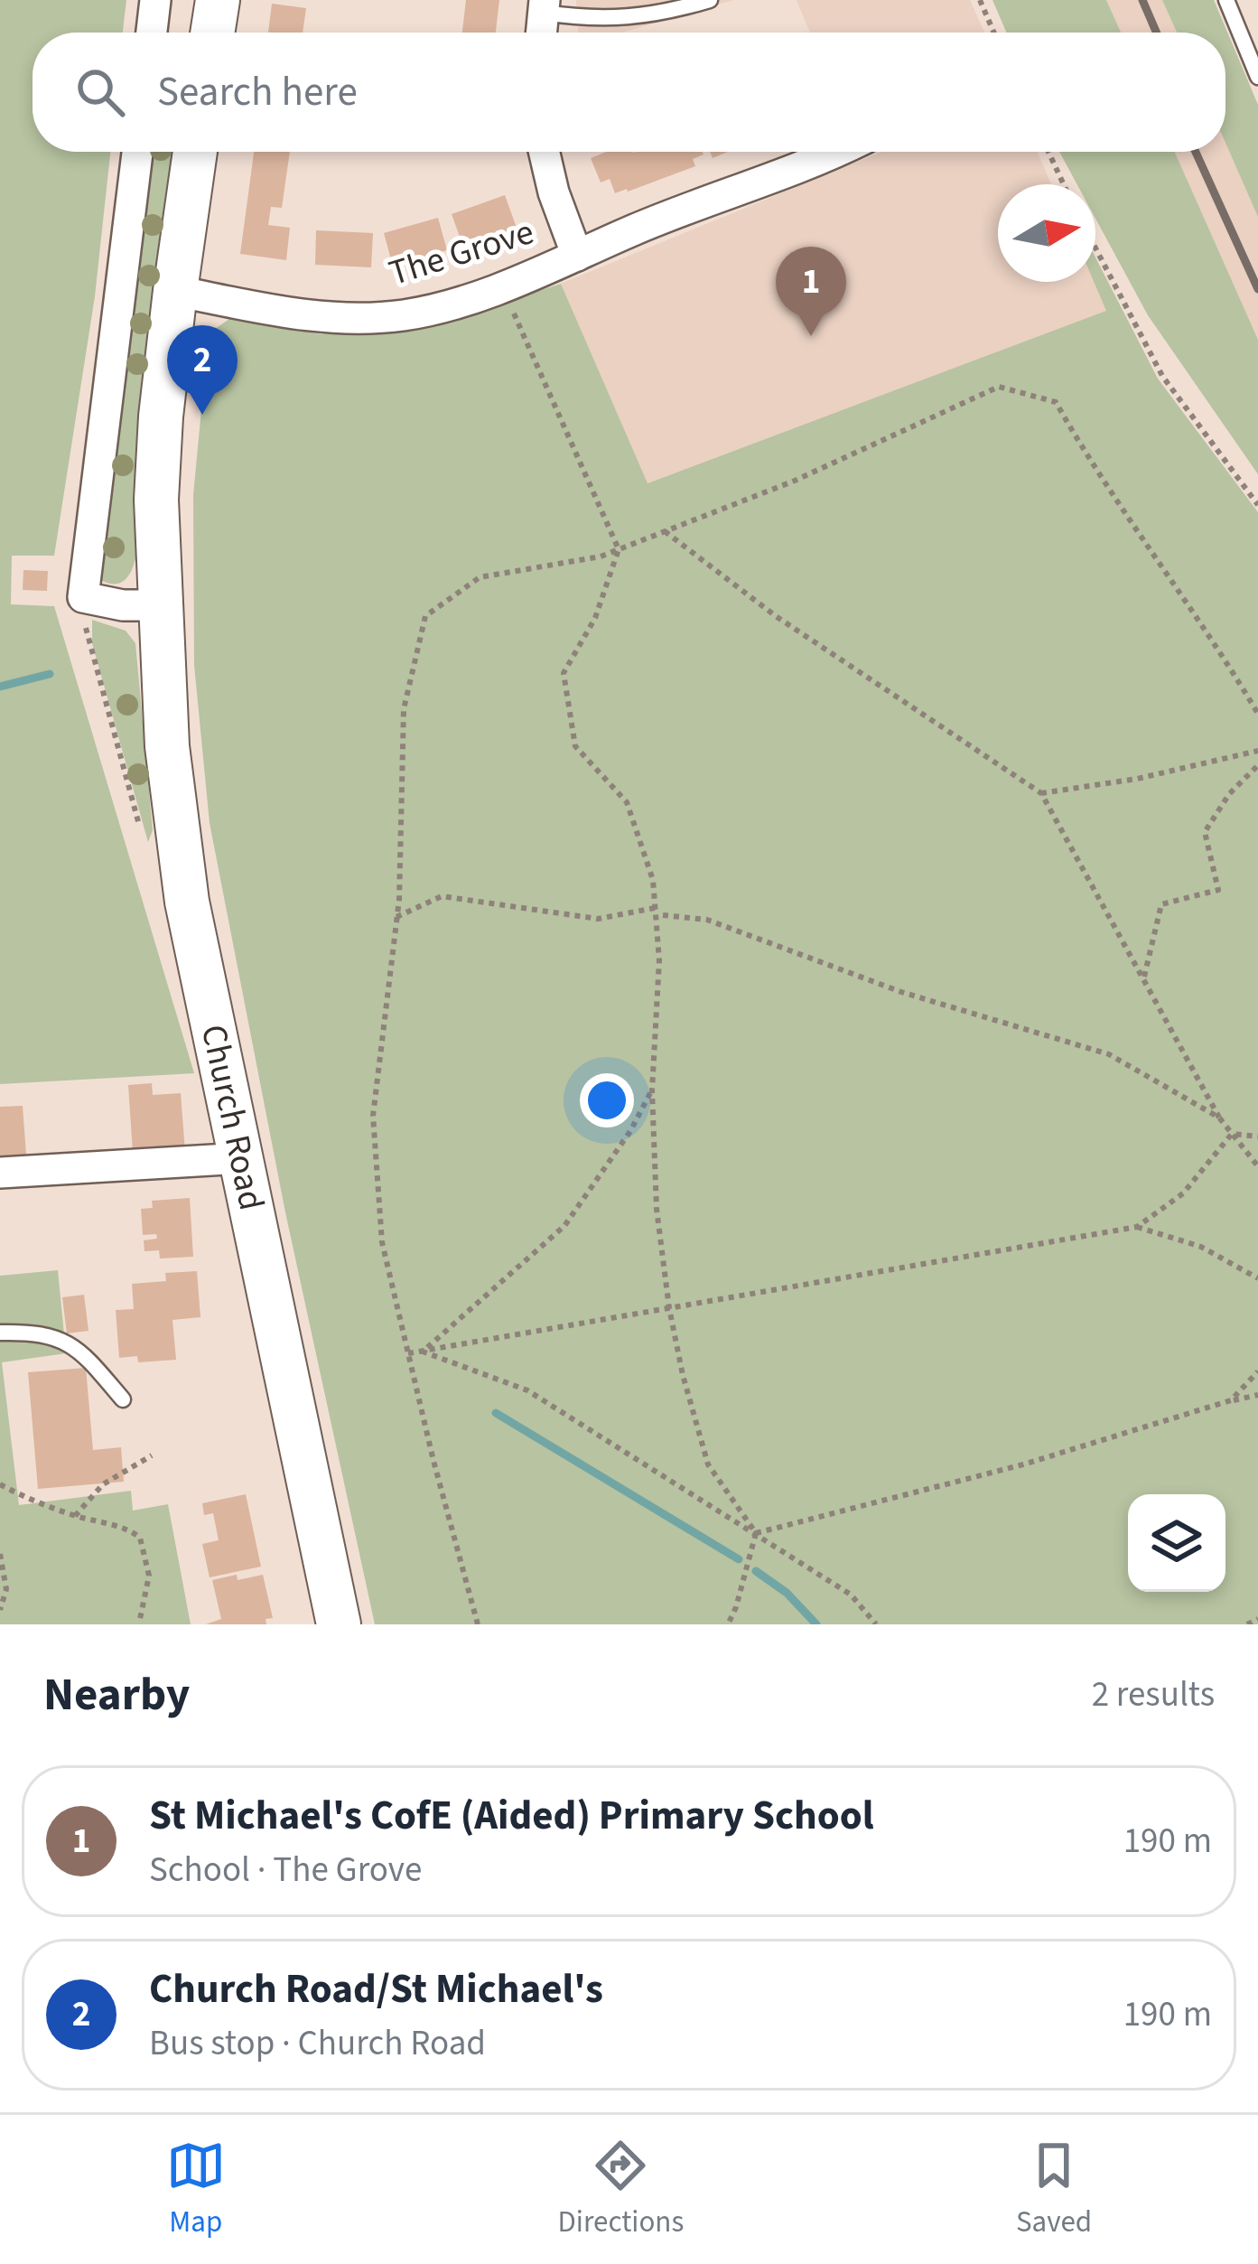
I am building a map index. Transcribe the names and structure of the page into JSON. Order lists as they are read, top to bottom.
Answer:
{
  "streets": {
    "main road": ["Church Road"],
    "street": ["The Grove"]
  },
  "crossings": [
    ["The Grove", "Church Road"]
  ],
  "north": "right",
  "page": {
    "search": "Search here",
    "pins": ["1", "2"],
    "heading": ["Nearby", "2 results"],
    "list": [
      {
        "mark": "1",
        "name": "St Michael's CofE (Aided) Primary School",
        "note": "School · The Grove",
        "value": "190 m"
      },
      {
        "mark": "2",
        "name": "Church Road/St Michael's",
        "note": "Bus stop · Church Road",
        "value": "190 m"
      }
    ],
    "nav": ["Map", "Directions", "Saved"]
  }
}
